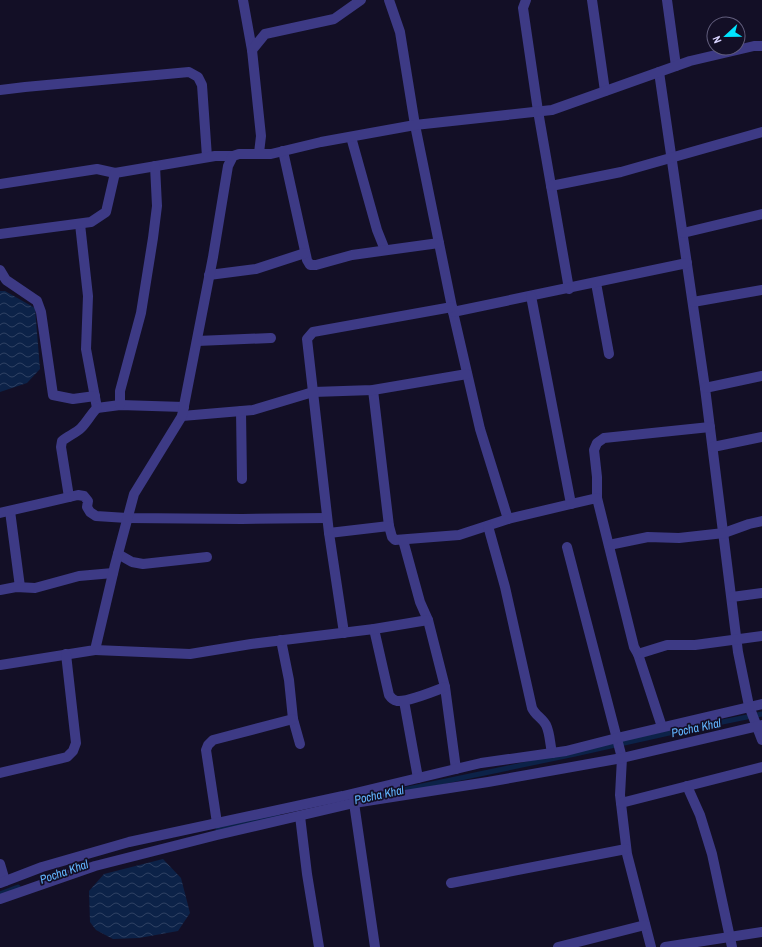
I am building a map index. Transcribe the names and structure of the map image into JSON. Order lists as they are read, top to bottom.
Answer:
{
  "water": ["Pocha Khal"],
  "north": "left"
}
